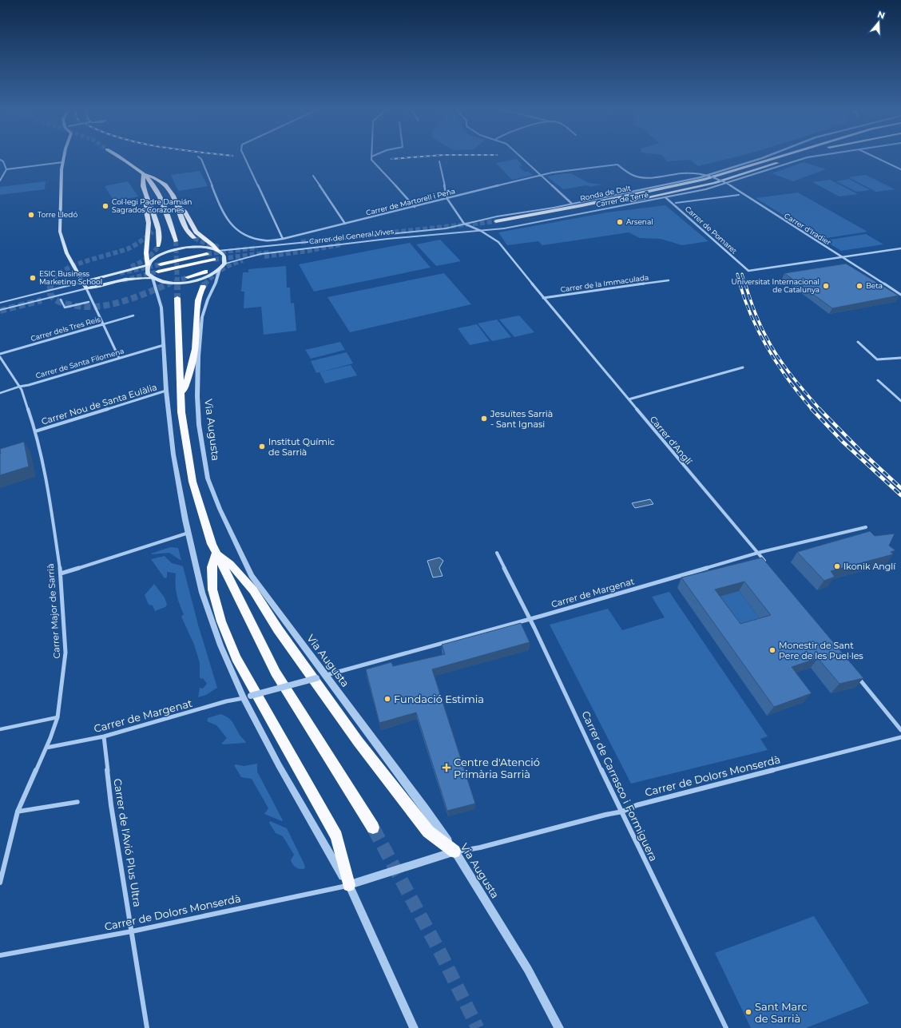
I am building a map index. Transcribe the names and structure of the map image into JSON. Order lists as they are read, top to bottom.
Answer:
{
  "streets": {
    "highway": ["Ronda de Dalt"],
    "street": [
      "Carrer de Terré",
      "Carrer de Martorell i Peña",
      "Carrer d'Iradier",
      "Carrer de Pomaret",
      "Carrer del General Vives",
      "Carrer de la Immaculada",
      "Carrer dels Tres Reis",
      "Carrer de Santa Filomena",
      "Carrer Nou de Santa Eulàlia",
      "Via Augusta",
      "Carrer d'Anglí",
      "Carrer de Margenat",
      "Carrer Major de Sarrià",
      "Carrer de Dolors Monserdà",
      "Carrer de Carrasco i Formiguera",
      "Carrer de l'Avió Plus Ultra"
    ]
  },
  "crossings": [
    ["Carrer de Terré", "Carrer d'Iradier"],
    ["Carrer de Terré", "Carrer de Pomaret"],
    ["Carrer de Terré", "Carrer del General Vives"],
    ["Carrer de Terré", "Carrer d'Anglí"],
    ["Carrer de Martorell i Peña", "Carrer d'Iradier"],
    ["Carrer d'Iradier", "Carrer de Pomaret"],
    ["Carrer del General Vives", "Carrer d'Anglí"],
    ["Carrer de la Immaculada", "Carrer d'Anglí"],
    ["Carrer de Santa Filomena", "Carrer Major de Sarrià"],
    ["Carrer Nou de Santa Eulàlia", "Carrer Major de Sarrià"],
    ["Via Augusta", "Carrer de Margenat"],
    ["Via Augusta", "Carrer de Dolors Monserdà"],
    ["Carrer d'Anglí", "Carrer de Margenat"],
    ["Carrer de Margenat", "Carrer Major de Sarrià"],
    ["Carrer de Margenat", "Carrer de Carrasco i Formiguera"],
    ["Carrer de Margenat", "Carrer de l'Avió Plus Ultra"],
    ["Carrer de Dolors Monserdà", "Carrer de Carrasco i Formiguera"],
    ["Carrer de Dolors Monserdà", "Carrer de l'Avió Plus Ultra"]
  ],
  "places": {
    "other": [
      "Col·legi Padre Damián Sagrados Corazones",
      "Torre Lledó",
      "Arsenal",
      "ESIC Business Marketing School",
      "Universitat Internacional de Catalunya",
      "Beta",
      "Jesuïtes Sarrià - Sant Ignasi",
      "Institut Químic de Sarrià",
      "Ikonik Anglí",
      "Monestir de Sant Pere de les Puel·les",
      "Fundació Estimia",
      "Sant Marc de Sarrià"
    ],
    "health": ["Centre d'Atenció Primària Sarrià"]
  },
  "north": "top"
}
